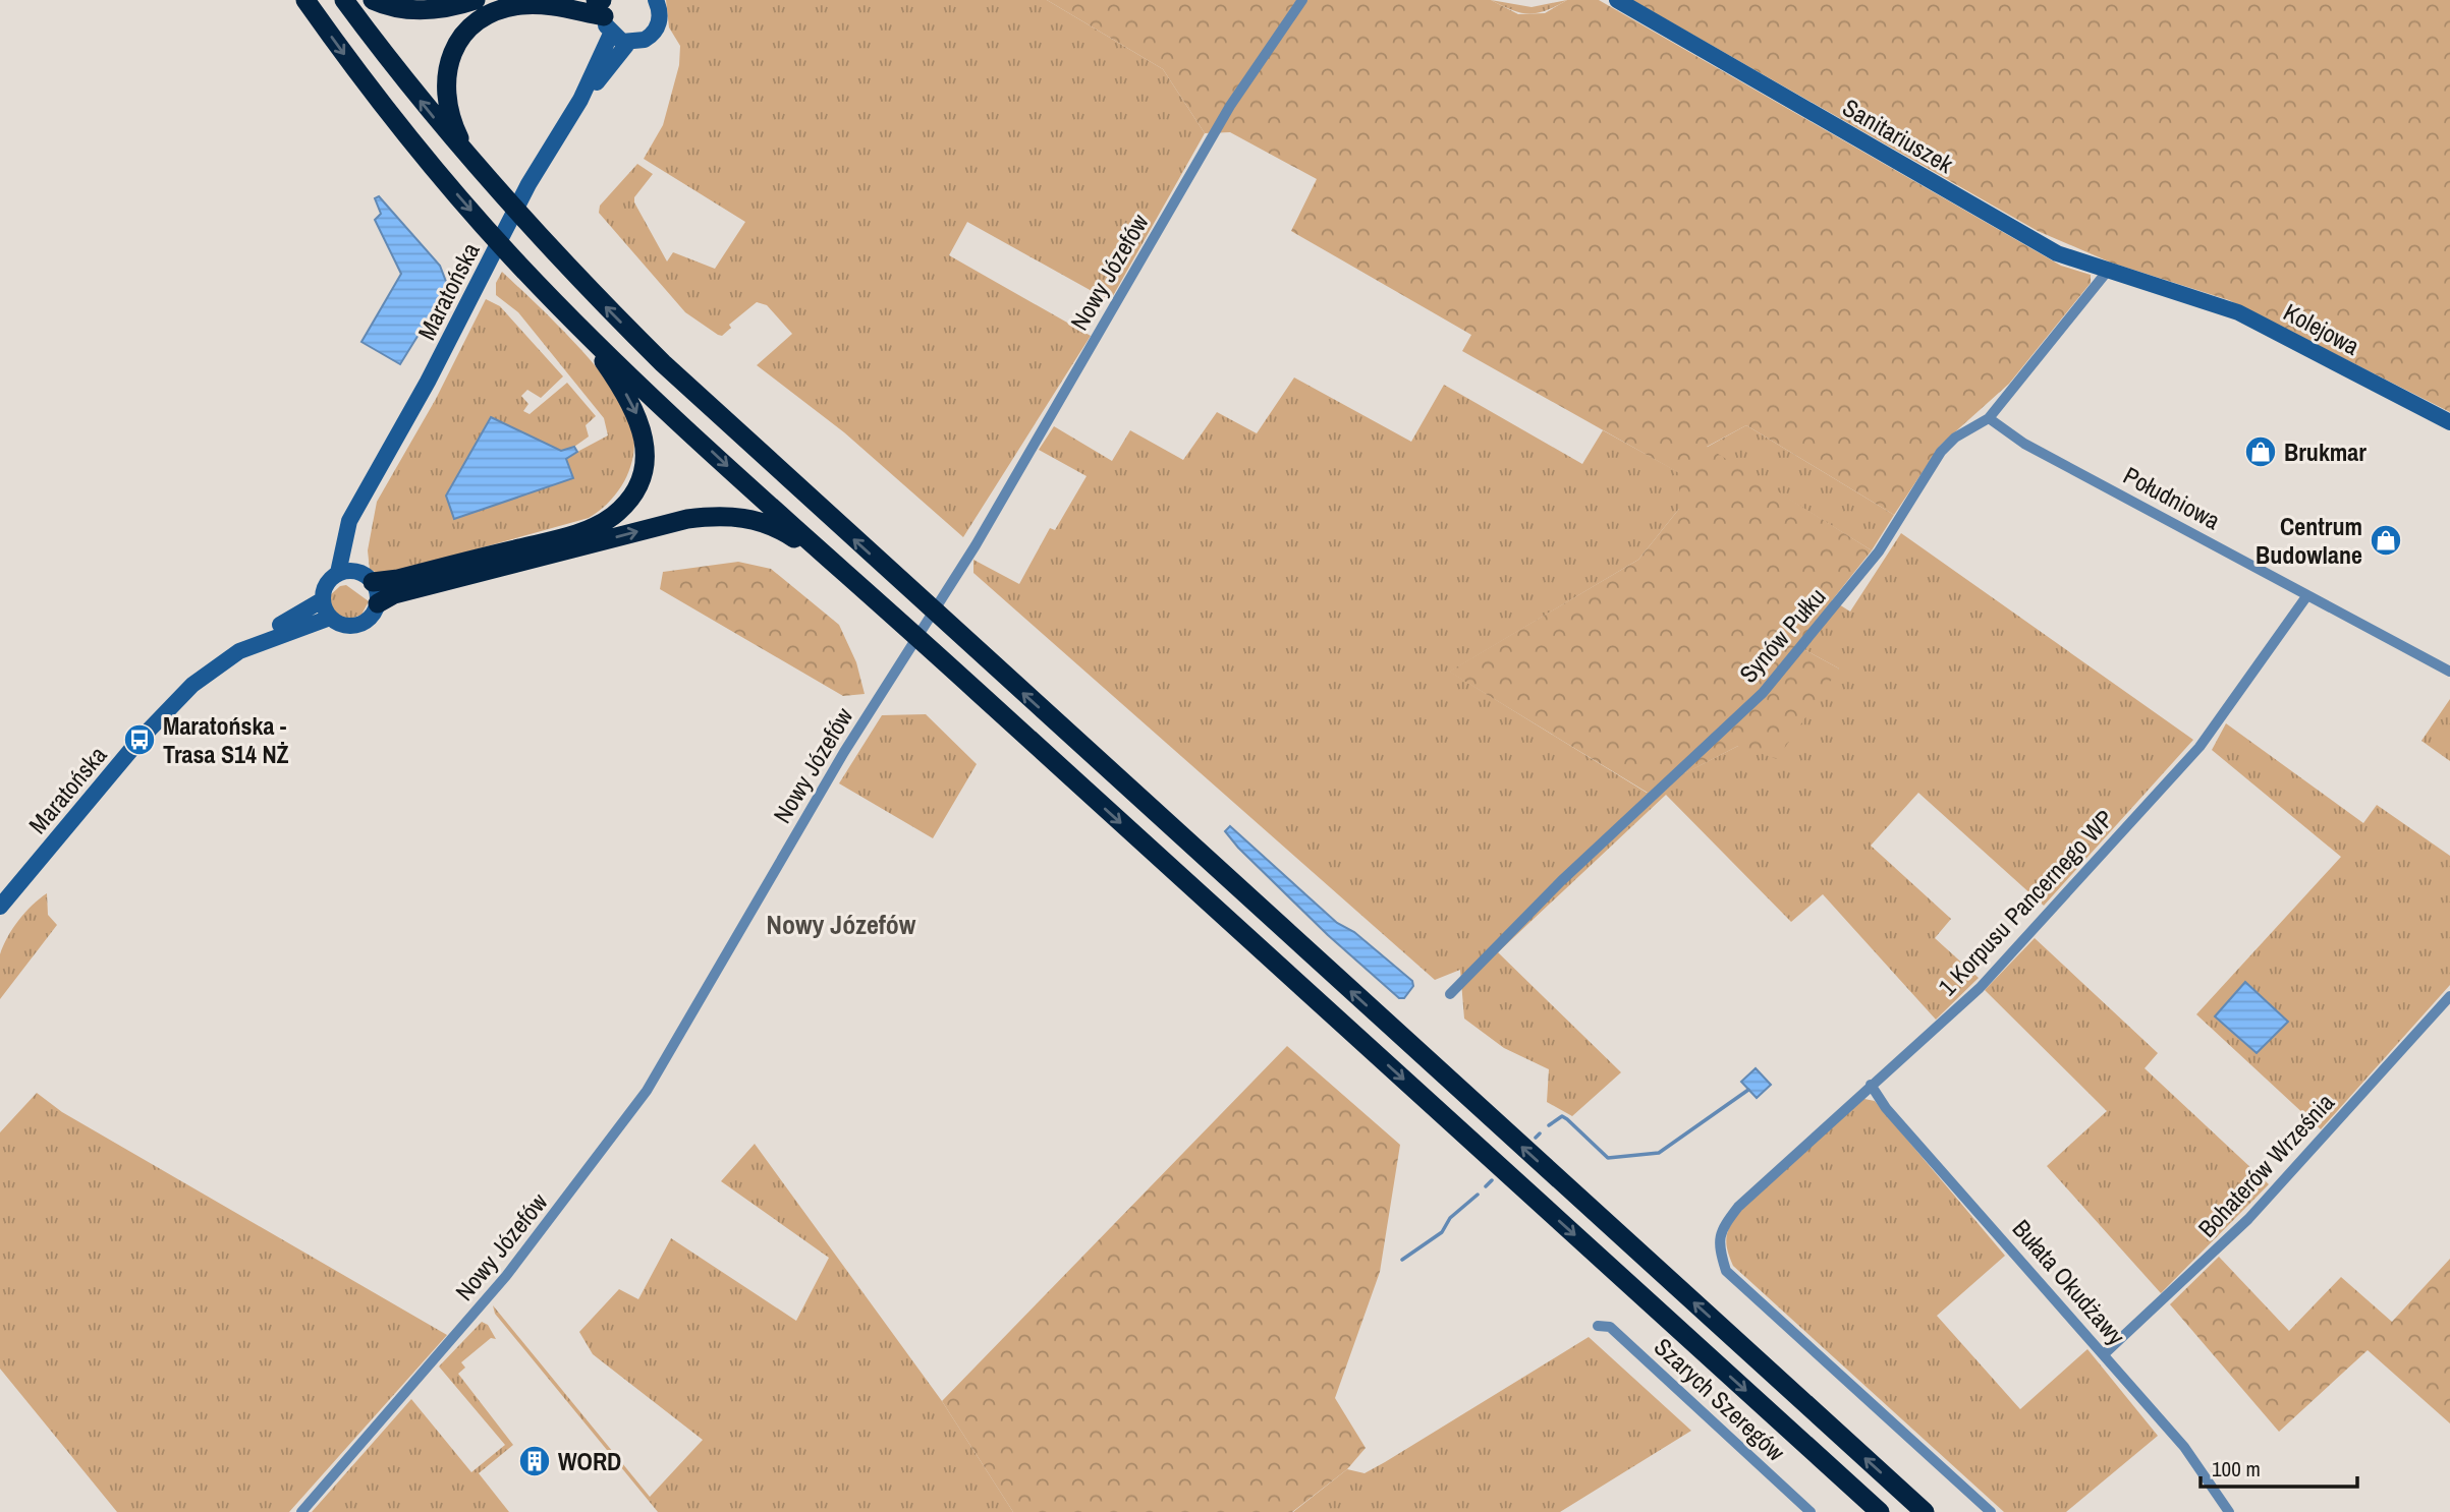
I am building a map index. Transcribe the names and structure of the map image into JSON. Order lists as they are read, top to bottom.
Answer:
{
  "streets": {
    "main road": ["Sanitariuszek", "Maratońska", "Kolejowa"],
    "street": [
      "Nowy Józefów",
      "Południowa",
      "Synów Pułku",
      "1 Korpusu Pancernego WP",
      "Bohaterów Września",
      "Bułata Okudżawy",
      "Szarych Szeregów"
    ]
  },
  "crossings": [
    ["Sanitariuszek", "Kolejowa"],
    ["Sanitariuszek", "Synów Pułku"],
    ["Południowa", "Synów Pułku"],
    ["Południowa", "1 Korpusu Pancernego WP"],
    ["1 Korpusu Pancernego WP", "Bułata Okudżawy"],
    ["Bohaterów Września", "Bułata Okudżawy"]
  ],
  "districts": ["Nowy Józefów"],
  "places": {
    "shop": ["Brukmar", "Centrum Budowlane"],
    "bus stop": ["Maratońska - Trasa S14 NŻ"],
    "building": ["WORD"]
  },
  "scale_bar": "100 m"
}
